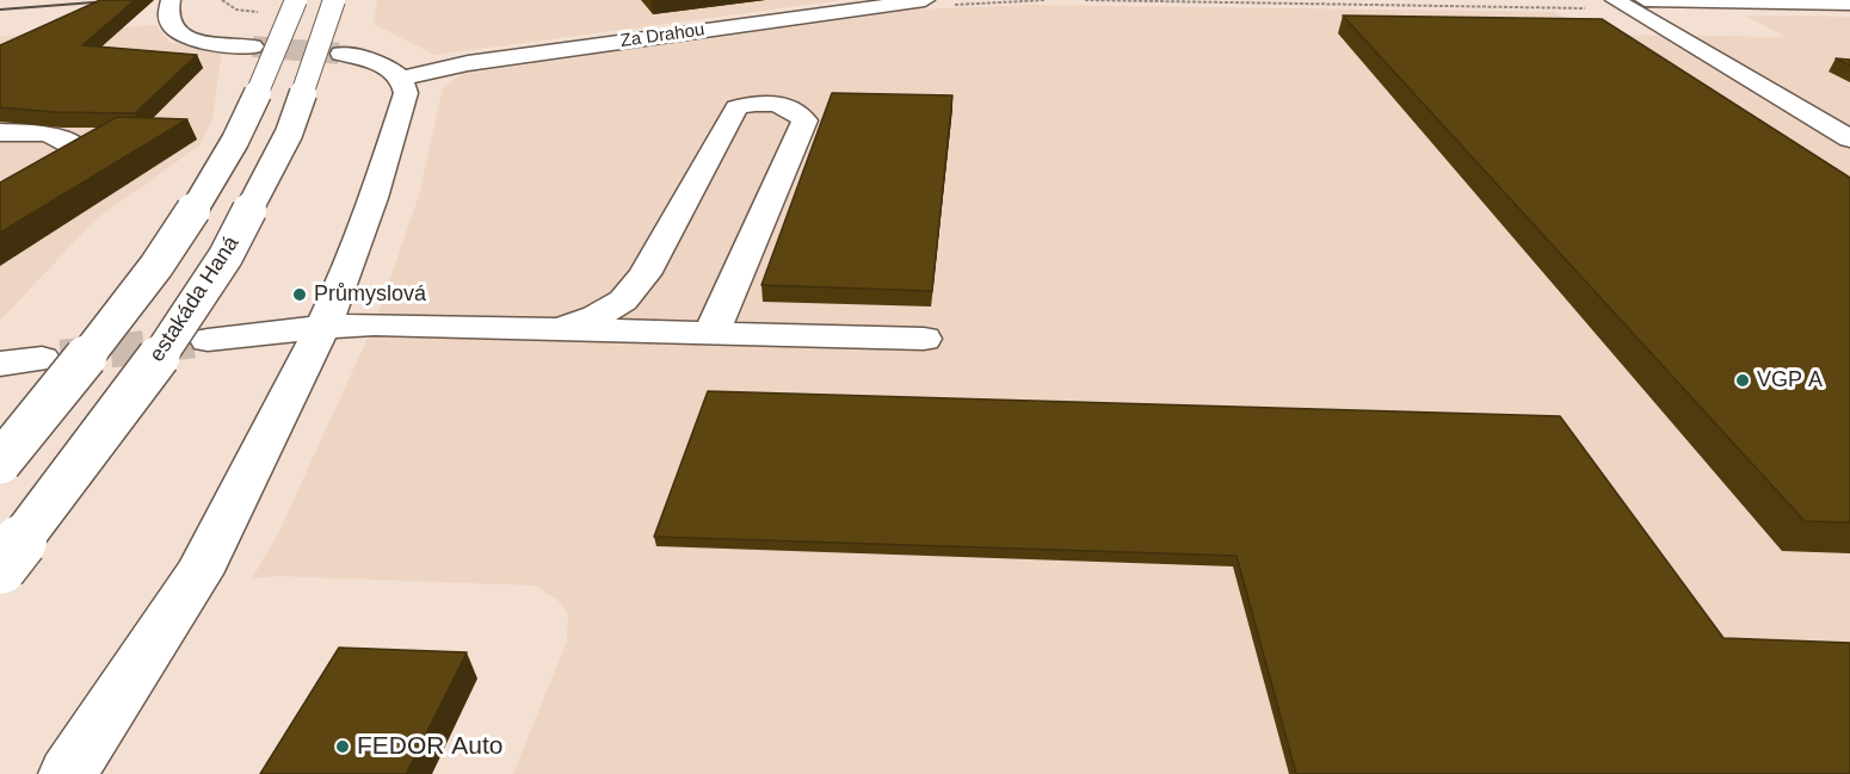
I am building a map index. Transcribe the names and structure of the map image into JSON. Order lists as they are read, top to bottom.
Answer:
{
  "streets": {
    "main road": ["Za Drahou", "estakáda Haná"]
  },
  "places": ["Průmyslová", "VGP A", "FEDOR Auto"]
}
